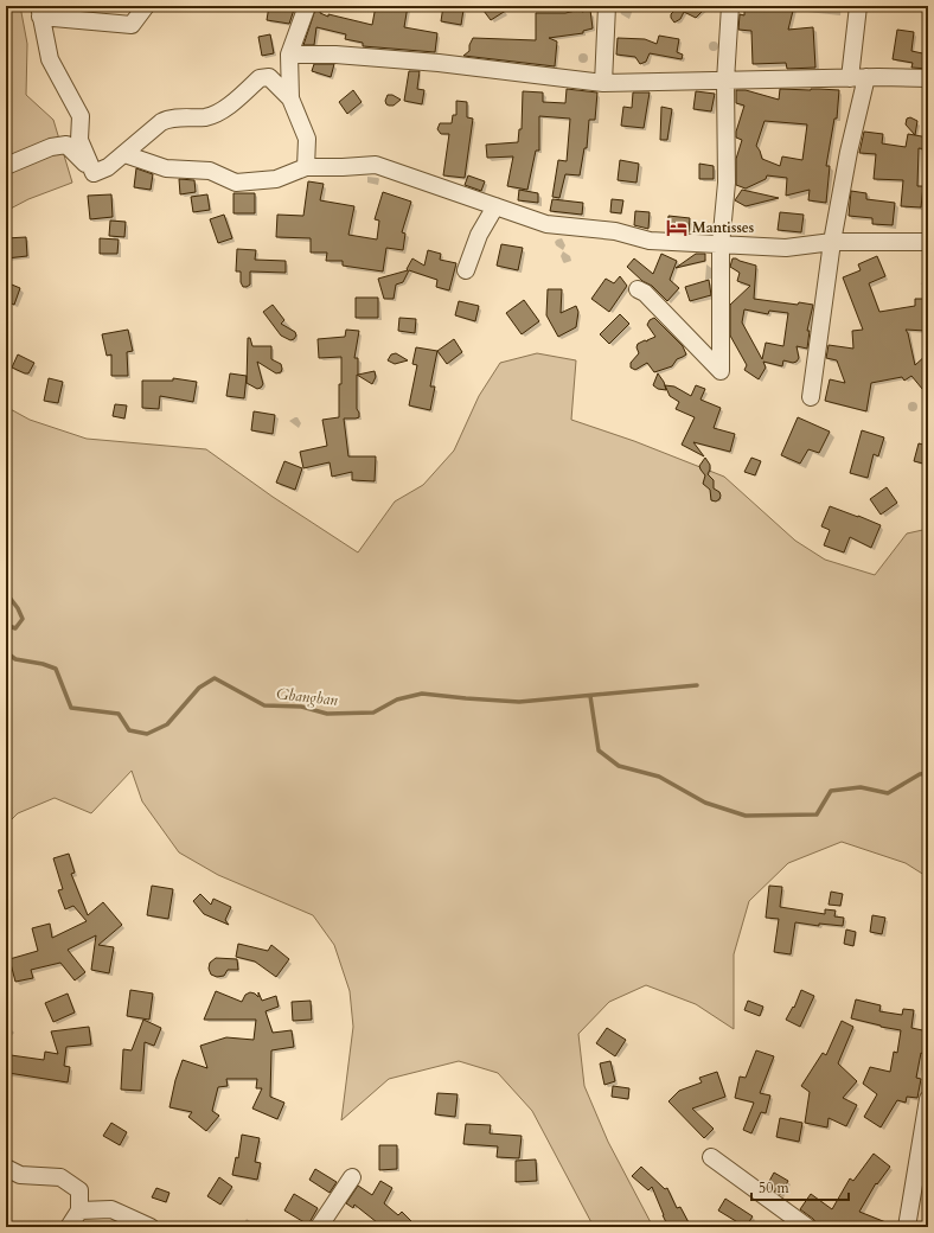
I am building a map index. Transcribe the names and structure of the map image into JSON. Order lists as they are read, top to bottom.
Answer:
{
  "water": ["Gbangban"],
  "places": {
    "hotel": ["Mantisses"]
  },
  "scale_bar": "50 m"
}
